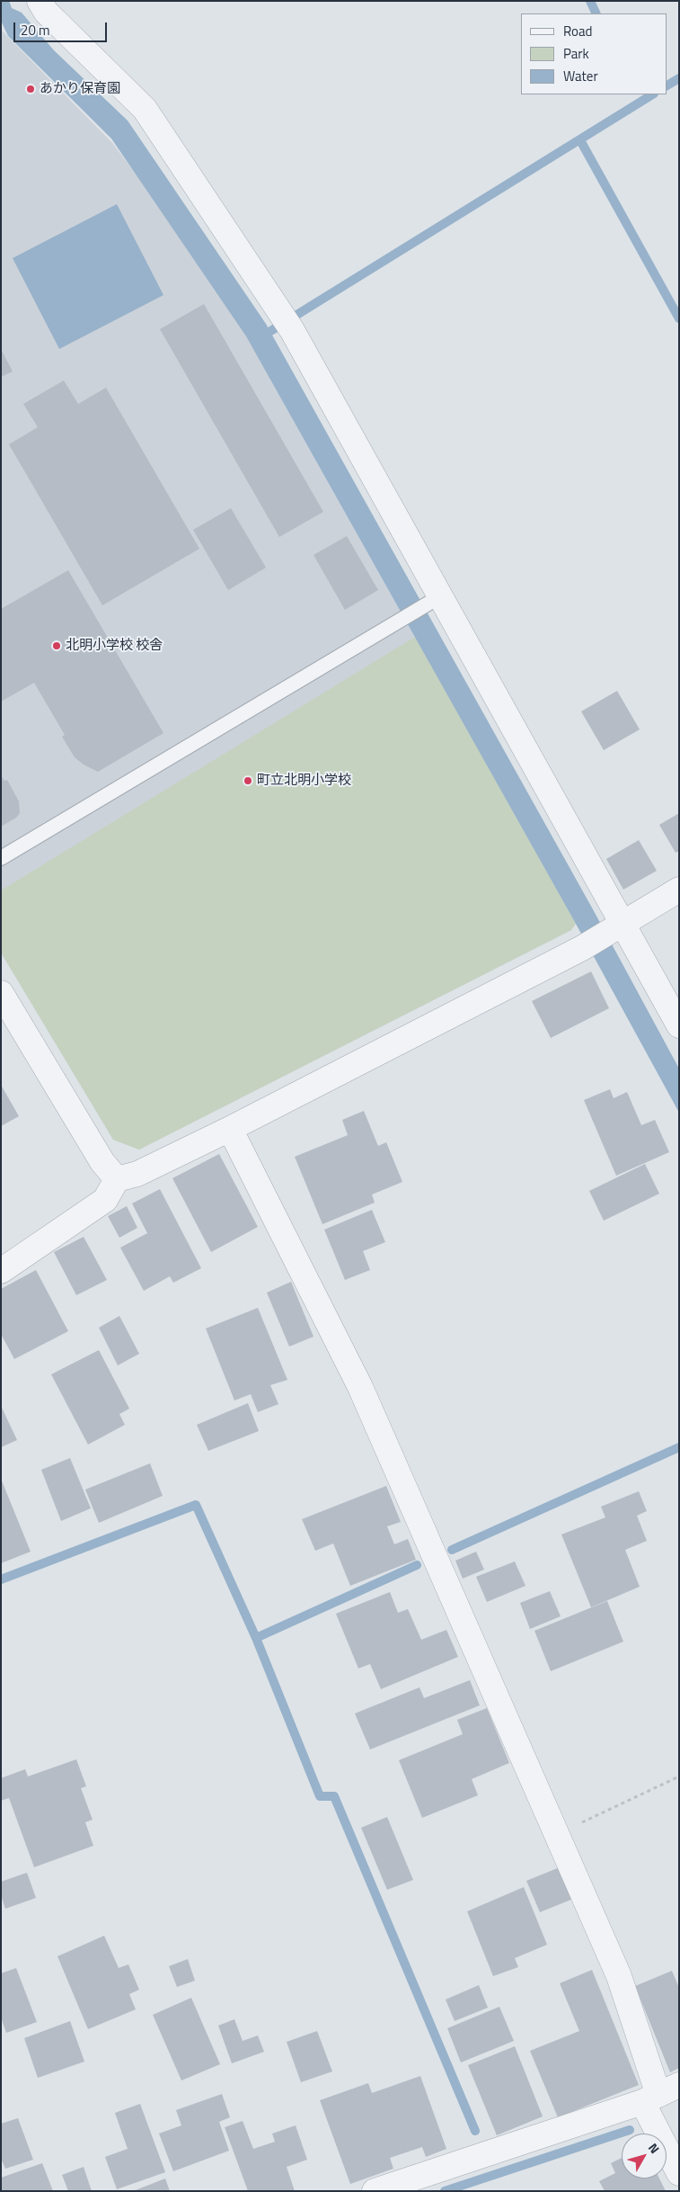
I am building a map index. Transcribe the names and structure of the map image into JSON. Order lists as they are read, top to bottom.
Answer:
{
  "places": ["あかり保育園", "北明小学校 校舎", "町立北明小学校"],
  "legend": ["Road", "Park", "Water"],
  "scale_bar": "20 m",
  "north": "top right"
}
